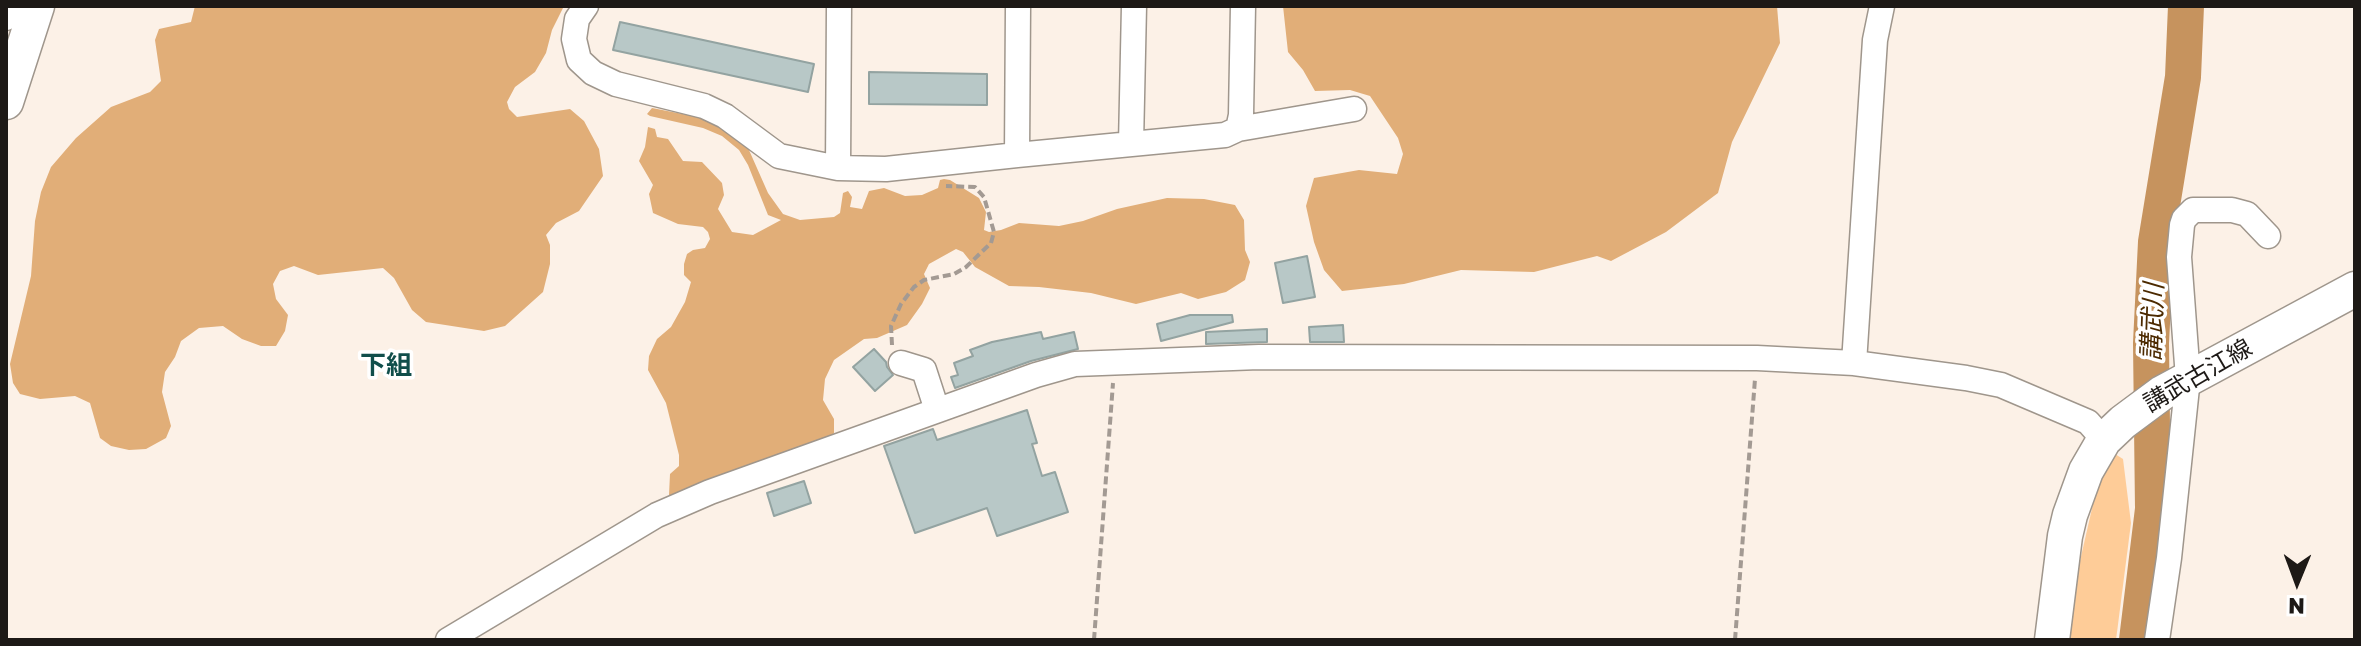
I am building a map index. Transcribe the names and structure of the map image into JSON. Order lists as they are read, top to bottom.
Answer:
{
  "streets": {
    "main road": ["講武古江線"]
  },
  "districts": ["下組"],
  "water": ["講武川"],
  "north": "bottom"
}
